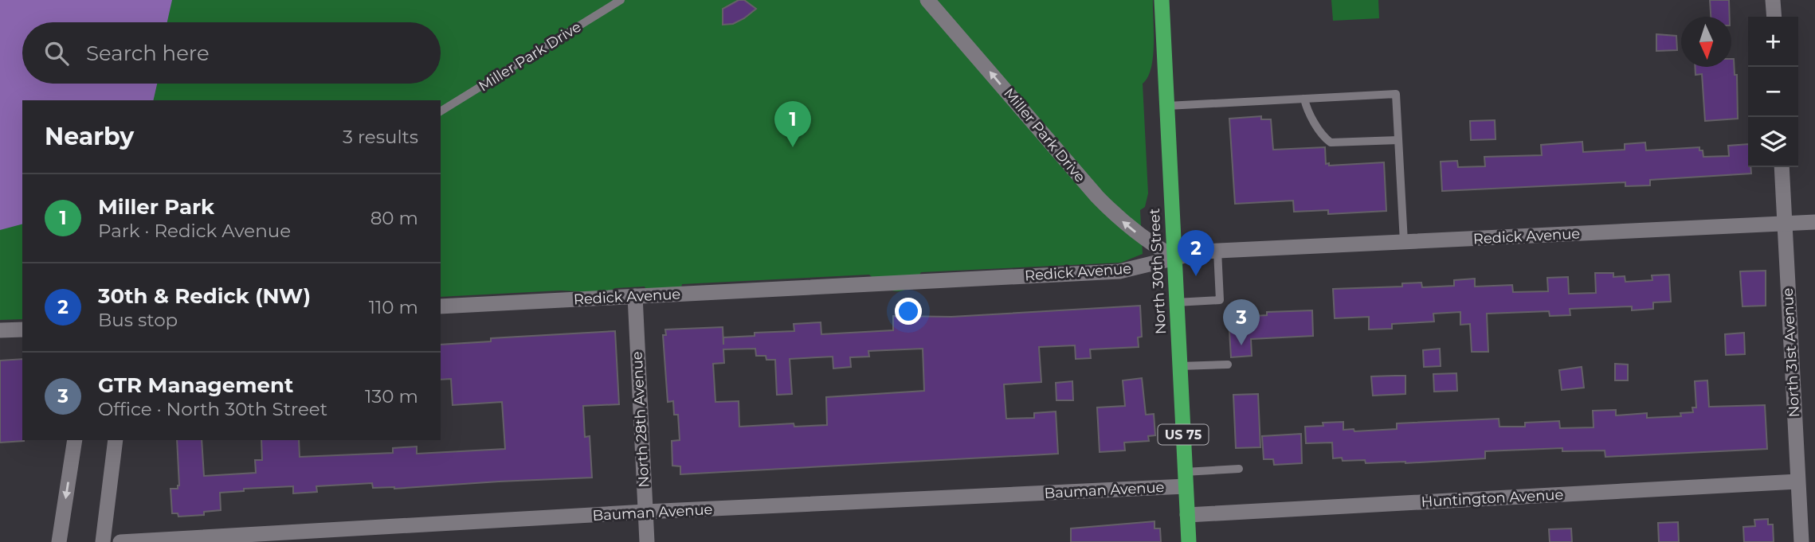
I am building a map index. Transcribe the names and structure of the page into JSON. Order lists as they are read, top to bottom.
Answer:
{
  "streets": {
    "highway": ["North 30th Street", "US 75"],
    "street": [
      "Miller Park Drive",
      "Redick Avenue",
      "North 31st Avenue",
      "North 28th Avenue",
      "Bauman Avenue",
      "Huntington Avenue"
    ]
  },
  "crossings": [
    ["Miller Park Drive", "Redick Avenue"],
    ["Miller Park Drive", "North 30th Street"],
    ["Redick Avenue", "North 30th Street"],
    ["Redick Avenue", "North 31st Avenue"],
    ["Redick Avenue", "North 28th Avenue"],
    ["North 30th Street", "Bauman Avenue"],
    ["North 30th Street", "Huntington Avenue"],
    ["North 31st Avenue", "Huntington Avenue"],
    ["North 28th Avenue", "Bauman Avenue"]
  ],
  "one_way": ["Miller Park Drive"],
  "north": "bottom",
  "page": {
    "map_buttons": ["+", "−"],
    "search": "Search here",
    "heading": ["Nearby", "3 results"],
    "pins": ["1", "2", "3"],
    "list": [
      {
        "mark": "1",
        "name": "Miller Park",
        "note": "Park · Redick Avenue",
        "value": "80 m"
      },
      {
        "mark": "2",
        "name": "30th & Redick (NW)",
        "note": "Bus stop",
        "value": "110 m"
      },
      {
        "mark": "3",
        "name": "GTR Management",
        "note": "Office · North 30th Street",
        "value": "130 m"
      }
    ]
  }
}
